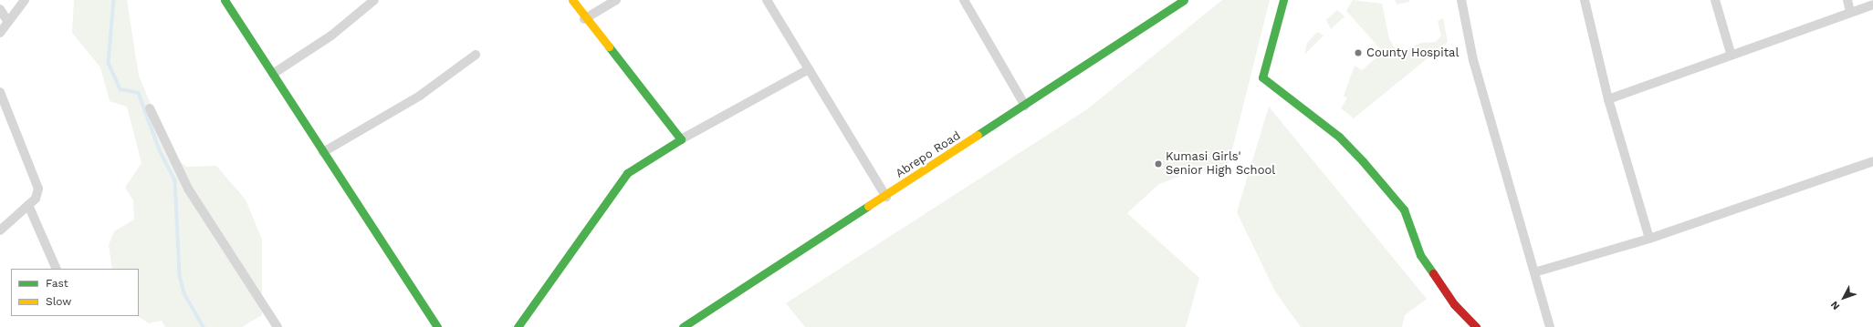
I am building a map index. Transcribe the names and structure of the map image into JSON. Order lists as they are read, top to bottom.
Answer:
{
  "streets": {
    "street": ["Abrepo Road"]
  },
  "places": ["County Hospital", "Kumasi Girls' Senior High School"],
  "legend": ["Fast", "Slow"],
  "north": "bottom left"
}
